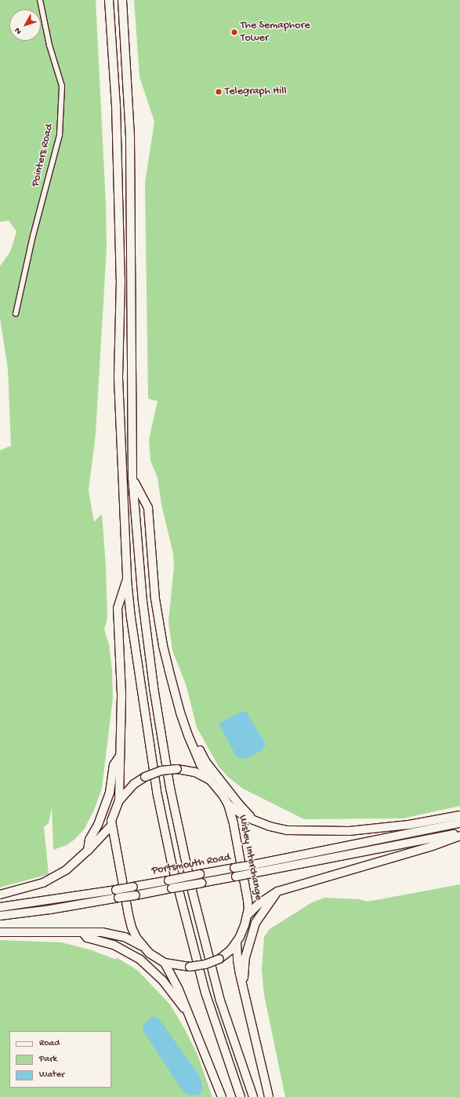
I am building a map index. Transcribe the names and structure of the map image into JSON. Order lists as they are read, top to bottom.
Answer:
{
  "streets": {
    "highway": ["Wisley Interchange", "Portsmouth Road"],
    "street": ["Pointers Road"]
  },
  "places": ["The Semaphore Tower", "Telegraph Hill"],
  "legend": ["Road", "Park", "Water"],
  "north": "bottom left"
}
